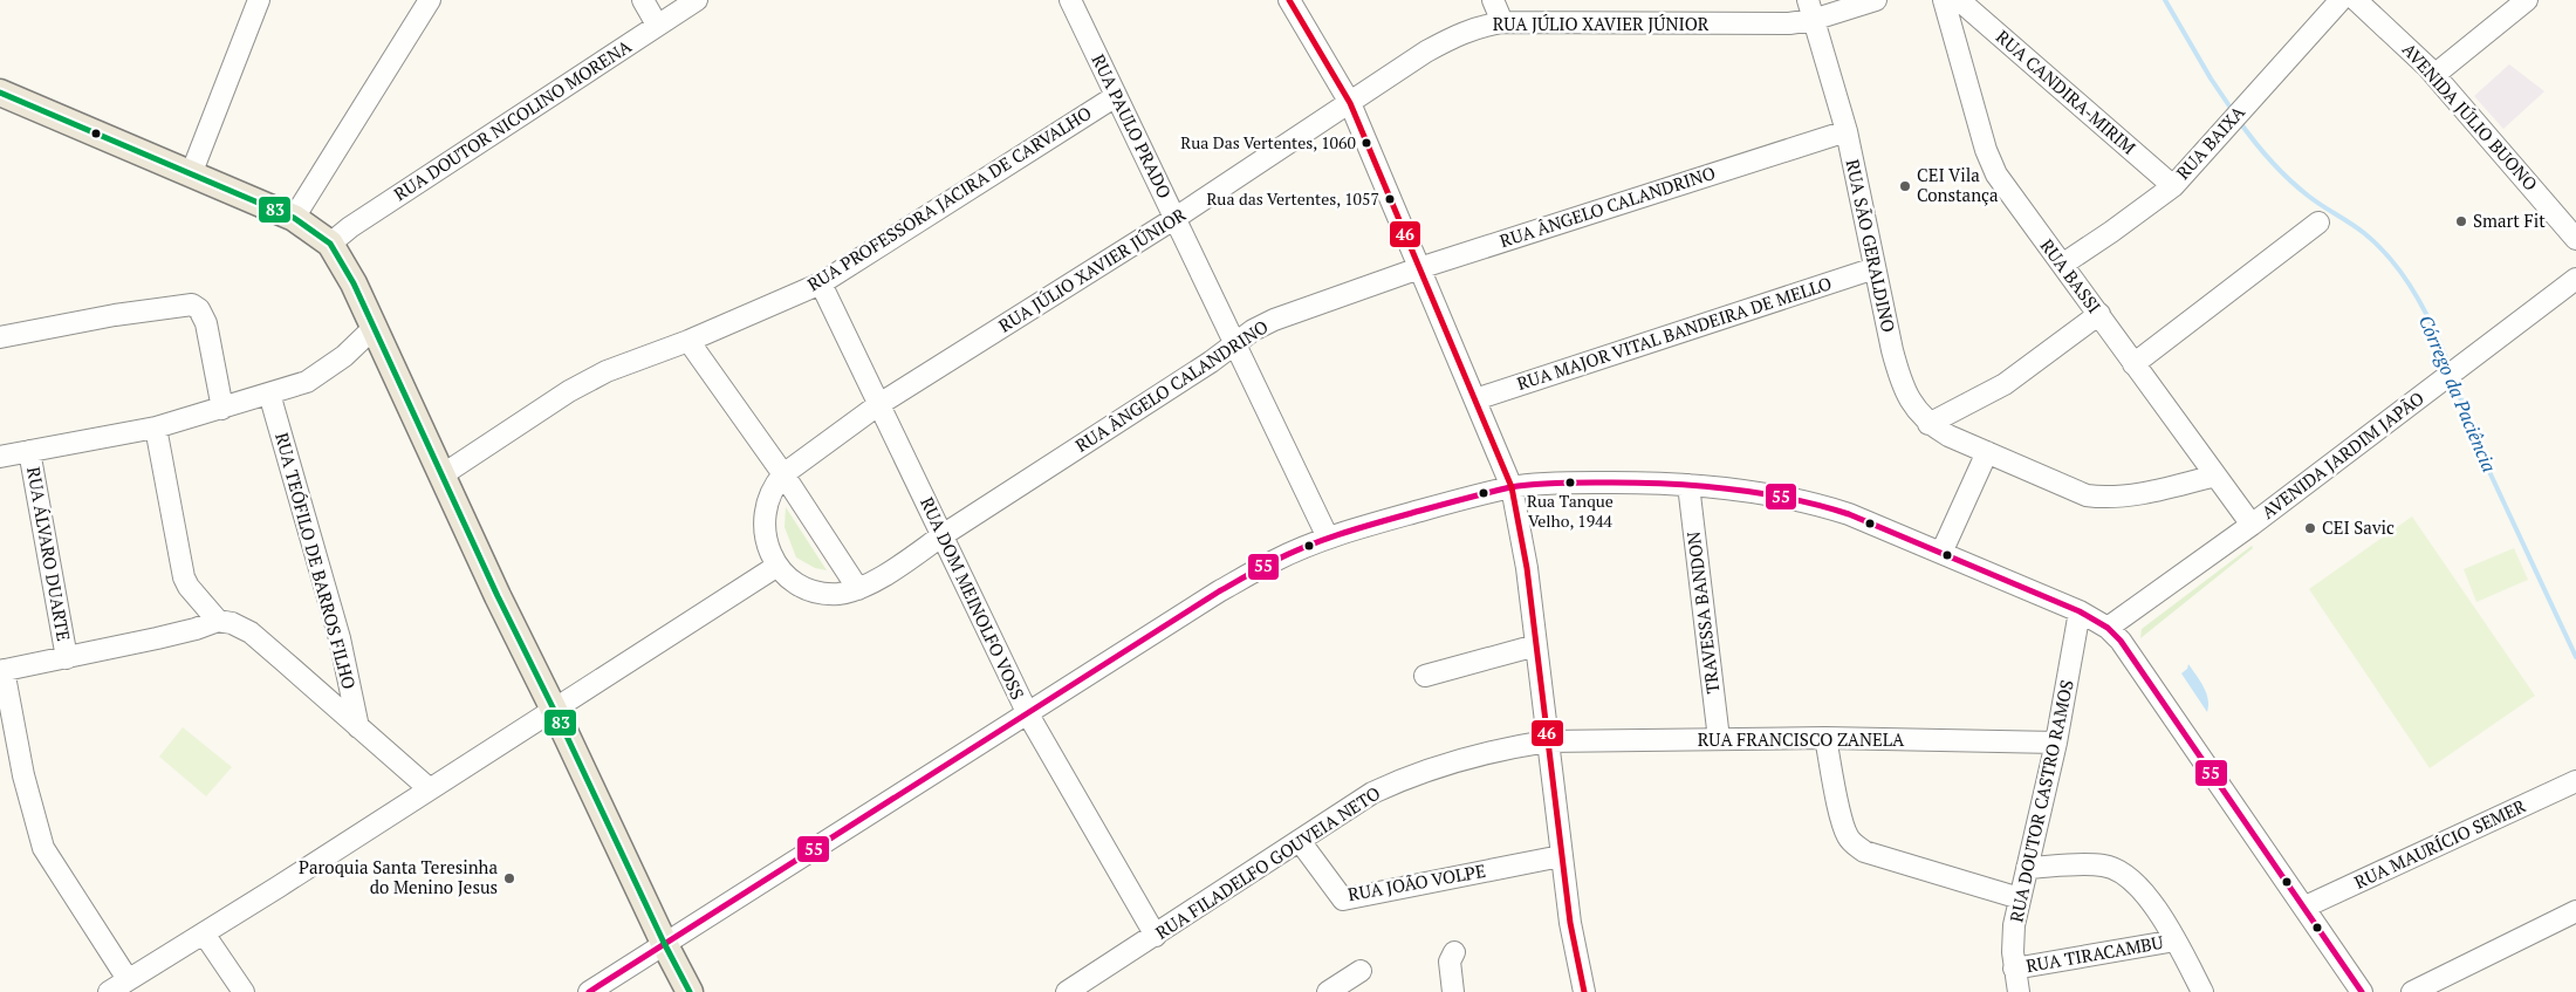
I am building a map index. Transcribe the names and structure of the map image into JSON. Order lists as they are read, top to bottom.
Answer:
{
  "streets": {
    "street": [
      "RUA JÚLIO XAVIER JÚNIOR",
      "RUA CANDIRA-MIRIM",
      "AVENIDA JÚLIO BUONO",
      "RUA DOUTOR NICOLINO MORENA",
      "RUA PAULO PRADO",
      "RUA BAIXA",
      "RUA PROFESSORA JACIRA DE CARVALHO",
      "RUA ÂNGELO CALANDRINO",
      "RUA SÃO GERALDINO",
      "RUA BASSI",
      "RUA MAJOR VITAL BANDEIRA DE MELLO",
      "AVENIDA JARDIM JAPÃO",
      "RUA ÁLVARO DUARTE",
      "RUA TEÓFILO DE BARROS FILHO",
      "RUA DOM MEINOLFO VOSS",
      "TRAVESSA BANDON",
      "RUA FRANCISCO ZANELA",
      "RUA DOUTOR CASTRO RAMOS",
      "RUA MAURÍCIO SEMER",
      "RUA FILADELFO GOUVEIA NETO",
      "RUA JOÃO VOLPE",
      "RUA TIRACAMBU"
    ]
  },
  "crossings": [
    ["RUA JÚLIO XAVIER JÚNIOR", "RUA PAULO PRADO"],
    ["RUA JÚLIO XAVIER JÚNIOR", "RUA SÃO GERALDINO"],
    ["RUA JÚLIO XAVIER JÚNIOR", "RUA DOM MEINOLFO VOSS"],
    ["RUA CANDIRA-MIRIM", "RUA BAIXA"],
    ["RUA PAULO PRADO", "RUA PROFESSORA JACIRA DE CARVALHO"],
    ["RUA PAULO PRADO", "RUA ÂNGELO CALANDRINO"],
    ["RUA BAIXA", "RUA BASSI"],
    ["RUA PROFESSORA JACIRA DE CARVALHO", "RUA DOM MEINOLFO VOSS"],
    ["RUA ÂNGELO CALANDRINO", "RUA SÃO GERALDINO"],
    ["RUA ÂNGELO CALANDRINO", "RUA DOM MEINOLFO VOSS"],
    ["RUA SÃO GERALDINO", "RUA BASSI"],
    ["RUA SÃO GERALDINO", "RUA MAJOR VITAL BANDEIRA DE MELLO"],
    ["RUA BASSI", "AVENIDA JARDIM JAPÃO"],
    ["RUA DOM MEINOLFO VOSS", "RUA FILADELFO GOUVEIA NETO"],
    ["TRAVESSA BANDON", "RUA FRANCISCO ZANELA"],
    ["RUA FRANCISCO ZANELA", "RUA DOUTOR CASTRO RAMOS"],
    ["RUA FRANCISCO ZANELA", "RUA FILADELFO GOUVEIA NETO"],
    ["RUA DOUTOR CASTRO RAMOS", "RUA TIRACAMBU"],
    ["RUA FILADELFO GOUVEIA NETO", "RUA JOÃO VOLPE"]
  ],
  "water": ["Córrego da Paciência"],
  "places": [
    "Rua Das Vertentes, 1060",
    "CEI Vila Constança",
    "Rua das Vertentes, 1057",
    "Smart Fit",
    "Rua Tanque Velho, 1944",
    "CEI Savic",
    "Paroquia Santa Teresinha do Menino Jesus"
  ],
  "lines": ["transit line 46", "transit line 83", "transit line 55"]
}
